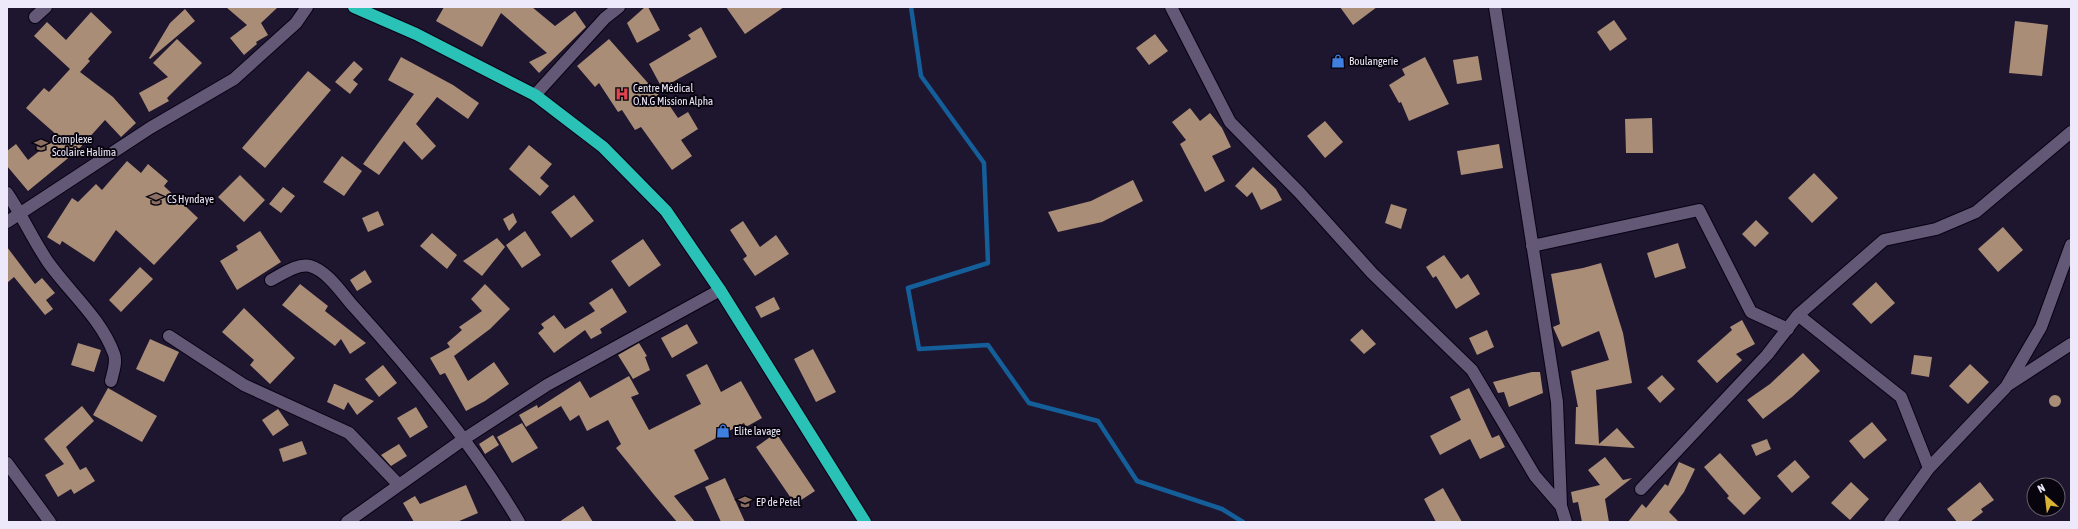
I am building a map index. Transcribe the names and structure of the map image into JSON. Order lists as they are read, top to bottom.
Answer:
{
  "places": {
    "shop": ["Boulangerie", "Elite lavage"],
    "hospital": ["Centre Médical O.N.G Mission Alpha"],
    "school or university": ["Complexe Scolaire Halima", "CS Hyndaye", "EP de Petel"]
  },
  "north": "top left"
}
